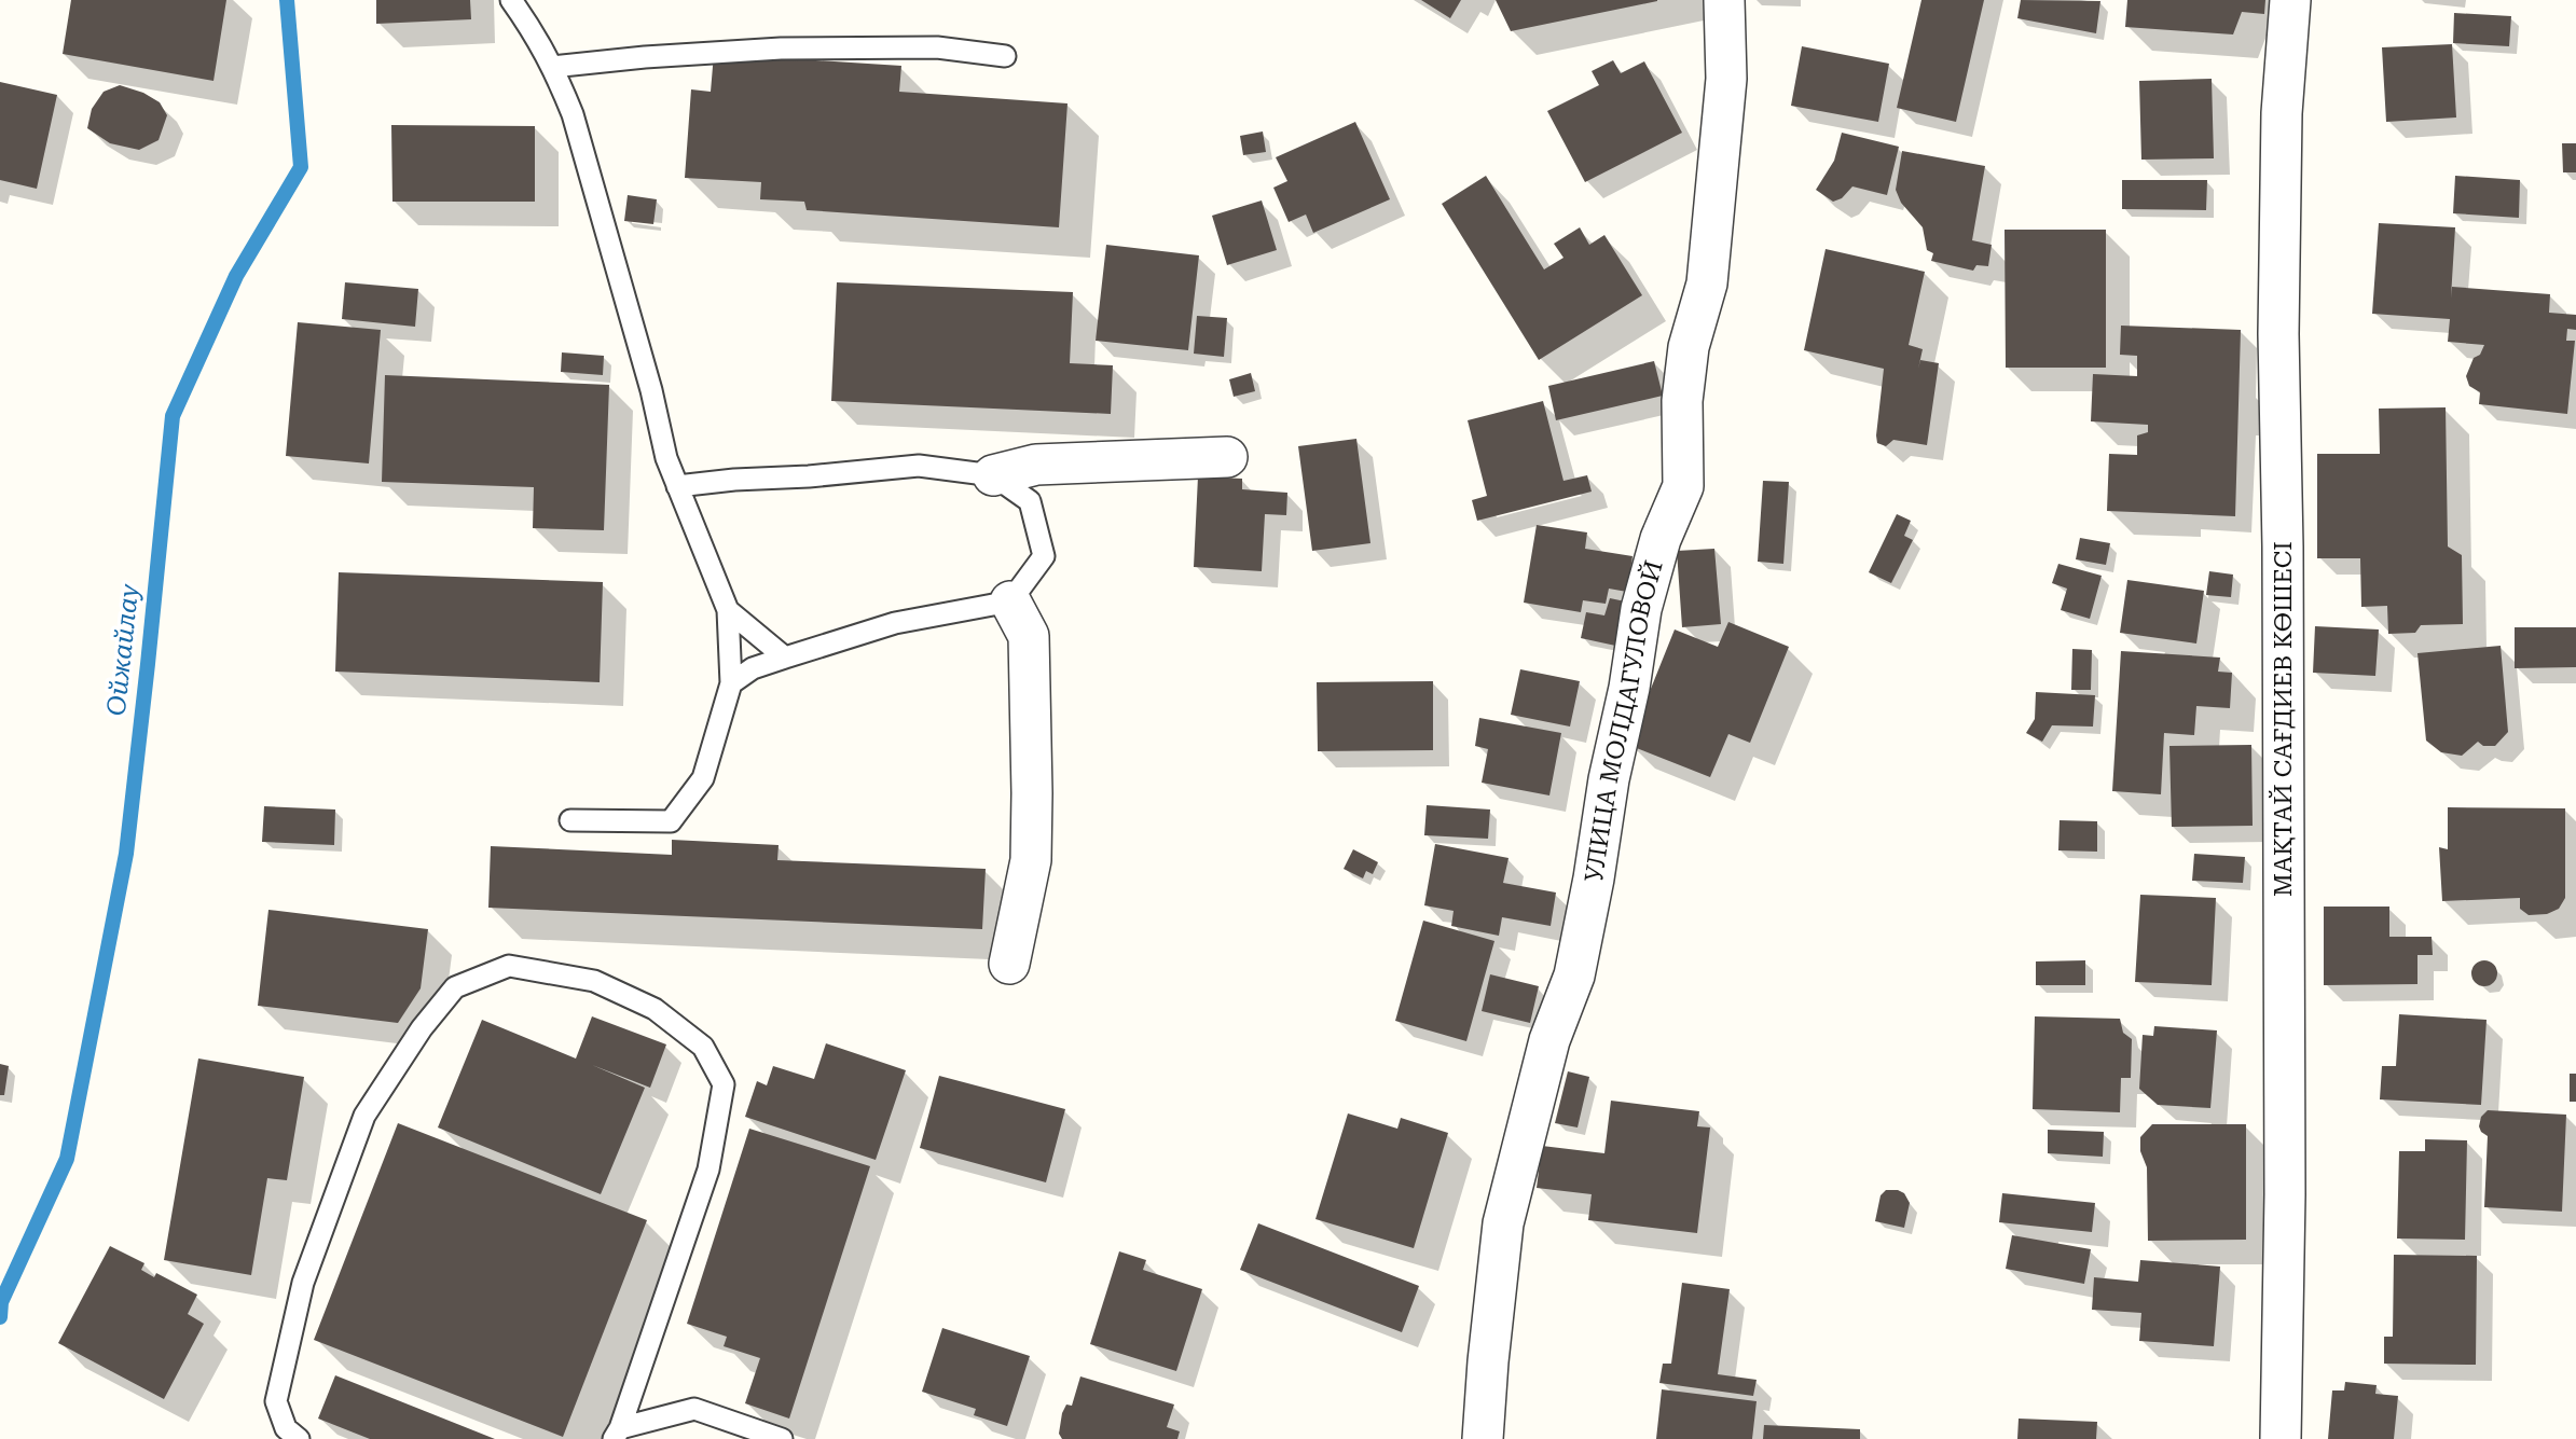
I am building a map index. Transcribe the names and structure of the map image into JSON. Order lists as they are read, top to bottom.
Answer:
{
  "streets": {
    "street": ["МАҚТАЙ САҒДИЕВ КӨШЕСІ", "УЛИЦА МОЛДАГУЛОВОЙ"]
  },
  "water": ["Ойжайлау"]
}
